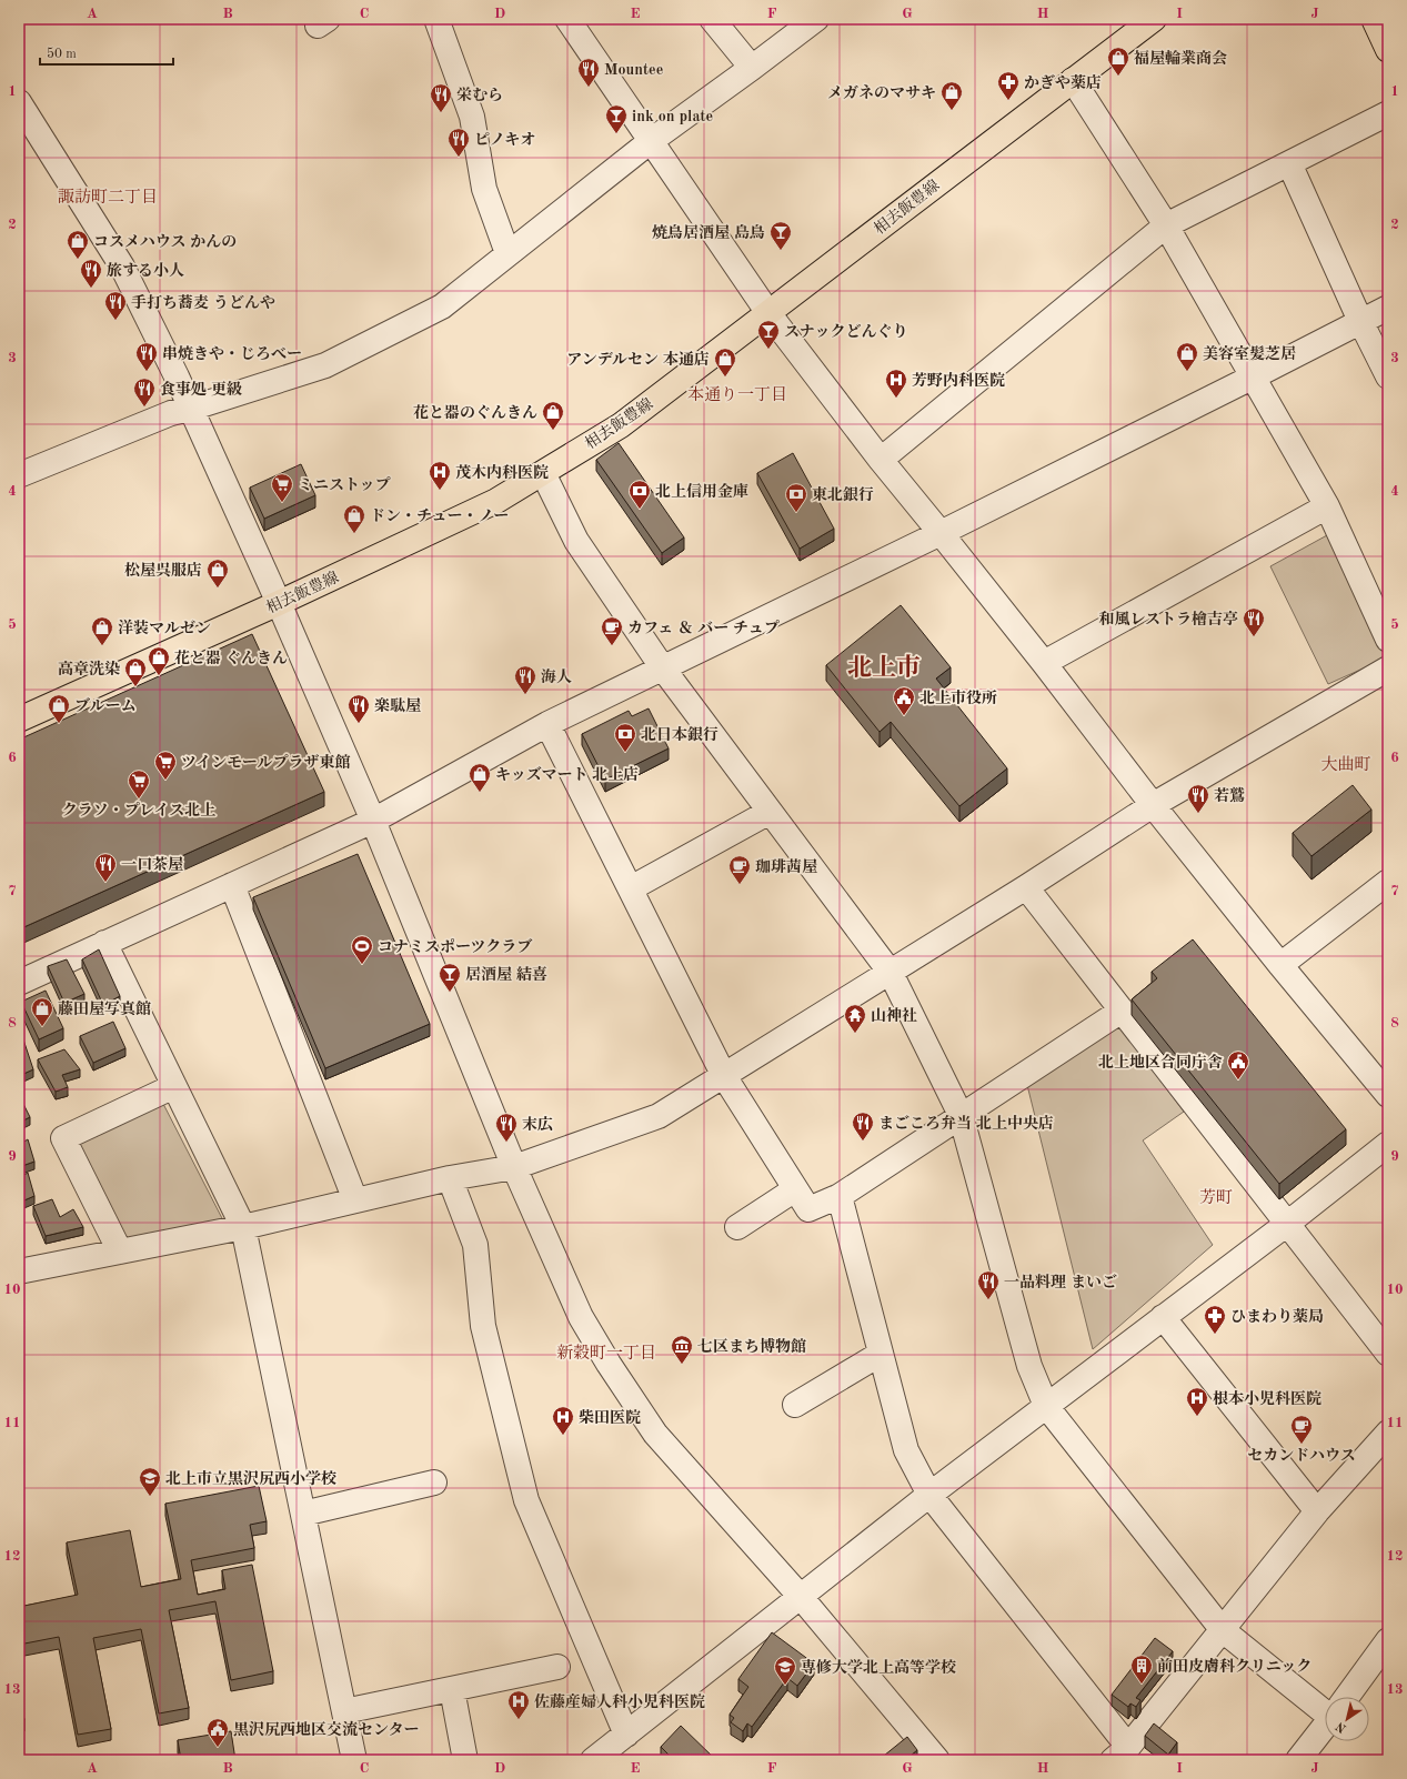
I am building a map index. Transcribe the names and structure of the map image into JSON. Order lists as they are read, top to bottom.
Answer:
{
  "streets": {
    "main road": ["相去飯豊線"]
  },
  "districts": [
    "諏訪町二丁目",
    "本通り一丁目",
    "北上市",
    "大曲町",
    "芳町",
    "新穀町一丁目"
  ],
  "places": {
    "shop": [
      "福屋輪業商会",
      "メガネのマサキ",
      "コスメハウス かんの",
      "美容室髪芝居",
      "アンデルセン 本通店",
      "花と器のぐんきん",
      "ドン・チュー・ノー",
      "松屋呉服店",
      "洋装マルゼン",
      "花と器 ぐんきん",
      "高章洗染",
      "ブルーム",
      "キッズマート 北上店",
      "藤田屋写真館"
    ],
    "restaurant": [
      "Mountee",
      "栄むら",
      "ピノキオ",
      "旅する小人",
      "手打ち蕎麦 うどんや",
      "串焼きや・じろべー",
      "食事処 更級",
      "和風レストラ檜吉亭",
      "海人",
      "楽駄屋",
      "若鷲",
      "一口茶屋",
      "まごころ弁当 北上中央店",
      "末広",
      "一品料理 まいご"
    ],
    "pharmacy": ["かぎや薬店", "ひまわり薬局"],
    "bar": [
      "ink on plate",
      "焼鳥居酒屋 島鳥",
      "スナックどんぐり",
      "居酒屋 結喜"
    ],
    "hospital": [
      "芳野内科医院",
      "茂木内科医院",
      "根本小児科医院",
      "柴田医院",
      "佐藤産婦人科小児科医院"
    ],
    "supermarket": ["ミニストップ", "ツインモールプラザ東館", "クラソ・プレイス北上"],
    "bank": ["北上信用金庫", "東北銀行", "北日本銀行"],
    "cafe": ["カフェ ＆ バー チュプ", "珈琲茜屋", "セカンドハウス"],
    "public building": ["北上市役所", "北上地区合同庁舎", "黒沢尻西地区交流センター"],
    "sports": ["コナミスポーツクラブ"],
    "temple": ["山神社"],
    "museum": ["七区まち博物館"],
    "school or university": ["北上市立黒沢尻西小学校", "専修大学北上高等学校"],
    "building": ["前田皮膚科クリニック"]
  },
  "scale_bar": "50 m",
  "north": "bottom left",
  "grid": {
    "columns": [
      "A",
      "B",
      "C",
      "D",
      "E",
      "F",
      "G",
      "H",
      "I",
      "J"
    ],
    "rows": [
      "1",
      "2",
      "3",
      "4",
      "5",
      "6",
      "7",
      "8",
      "9",
      "10",
      "11",
      "12",
      "13"
    ]
  }
}
